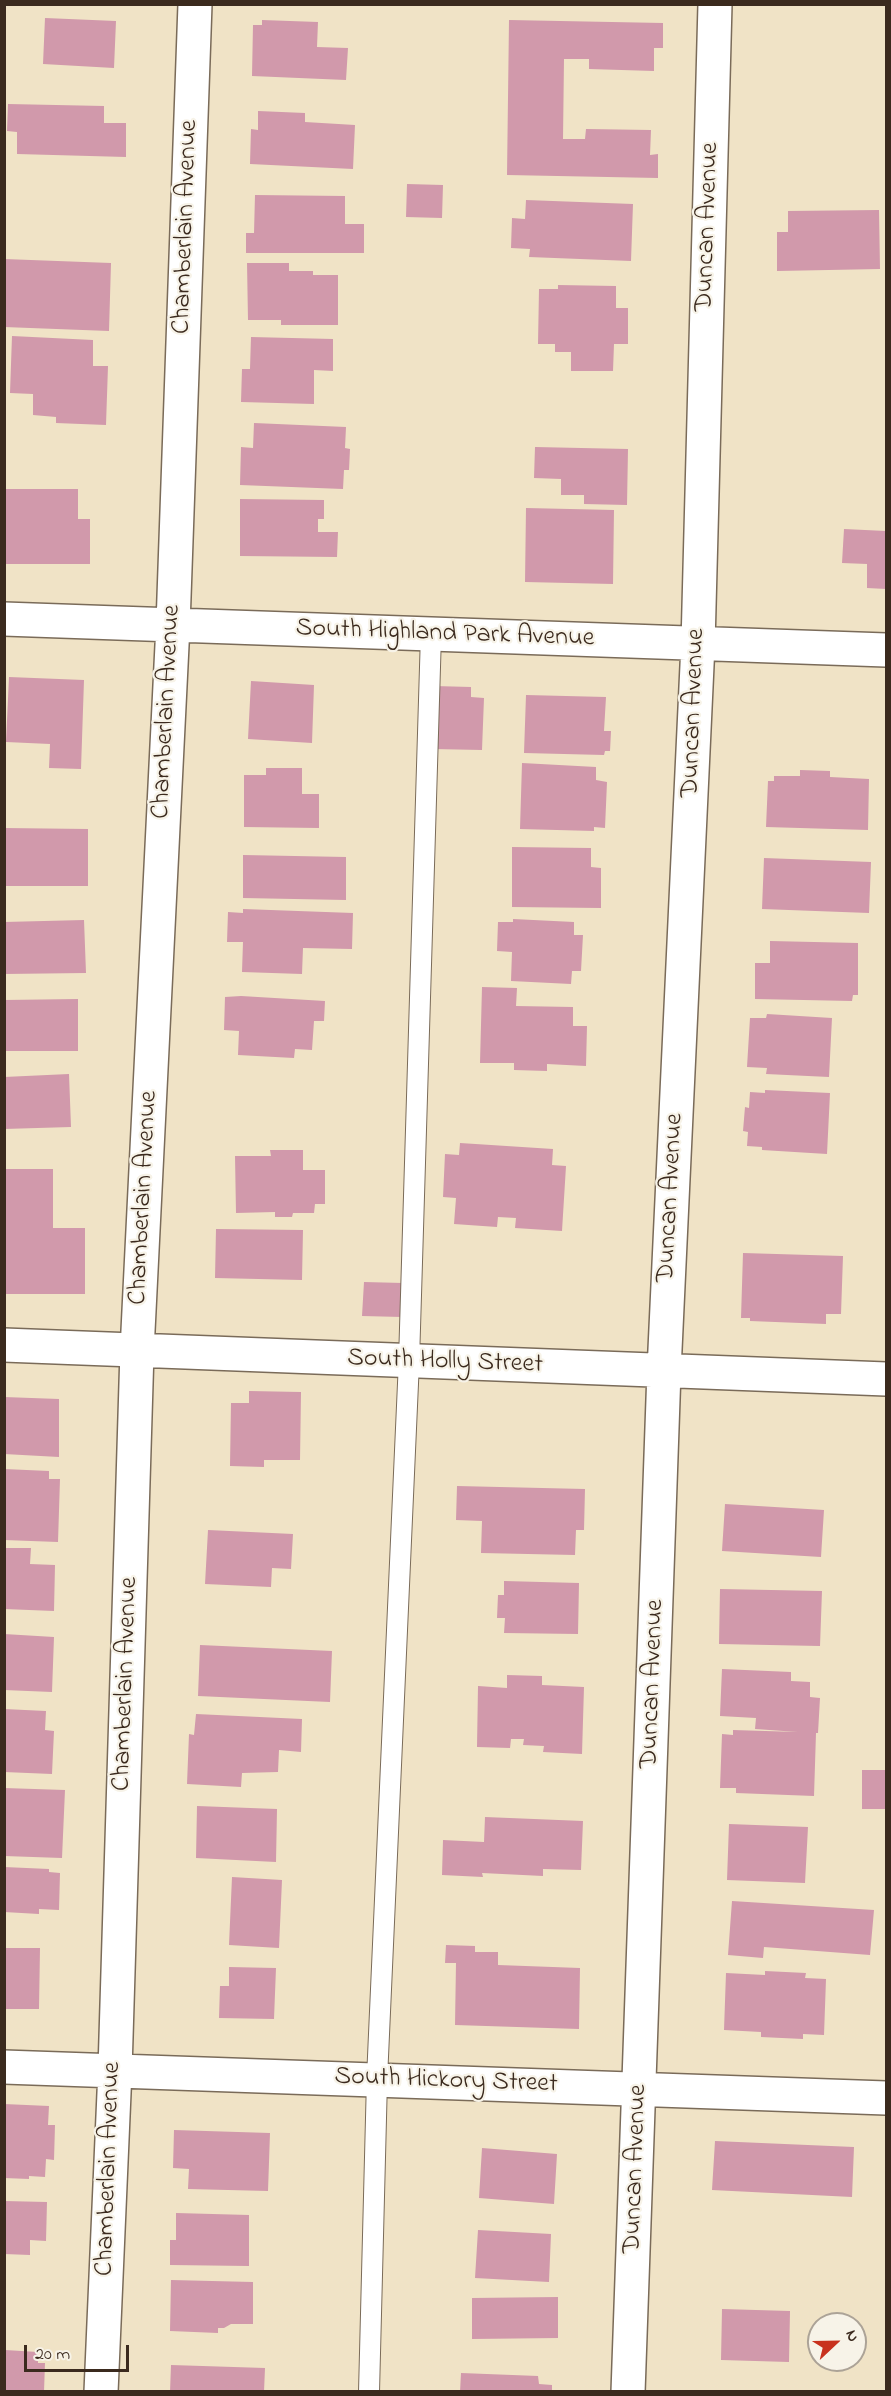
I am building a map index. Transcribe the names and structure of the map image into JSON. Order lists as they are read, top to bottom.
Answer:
{
  "streets": {
    "street": [
      "Chamberlain Avenue",
      "Duncan Avenue",
      "South Highland Park Avenue",
      "South Holly Street",
      "South Hickory Street"
    ]
  },
  "crossings": [
    ["Chamberlain Avenue", "South Highland Park Avenue"],
    ["Chamberlain Avenue", "South Holly Street"],
    ["Chamberlain Avenue", "South Hickory Street"],
    ["Duncan Avenue", "South Highland Park Avenue"],
    ["Duncan Avenue", "South Holly Street"],
    ["Duncan Avenue", "South Hickory Street"]
  ],
  "scale_bar": "20 m",
  "north": "right"
}
